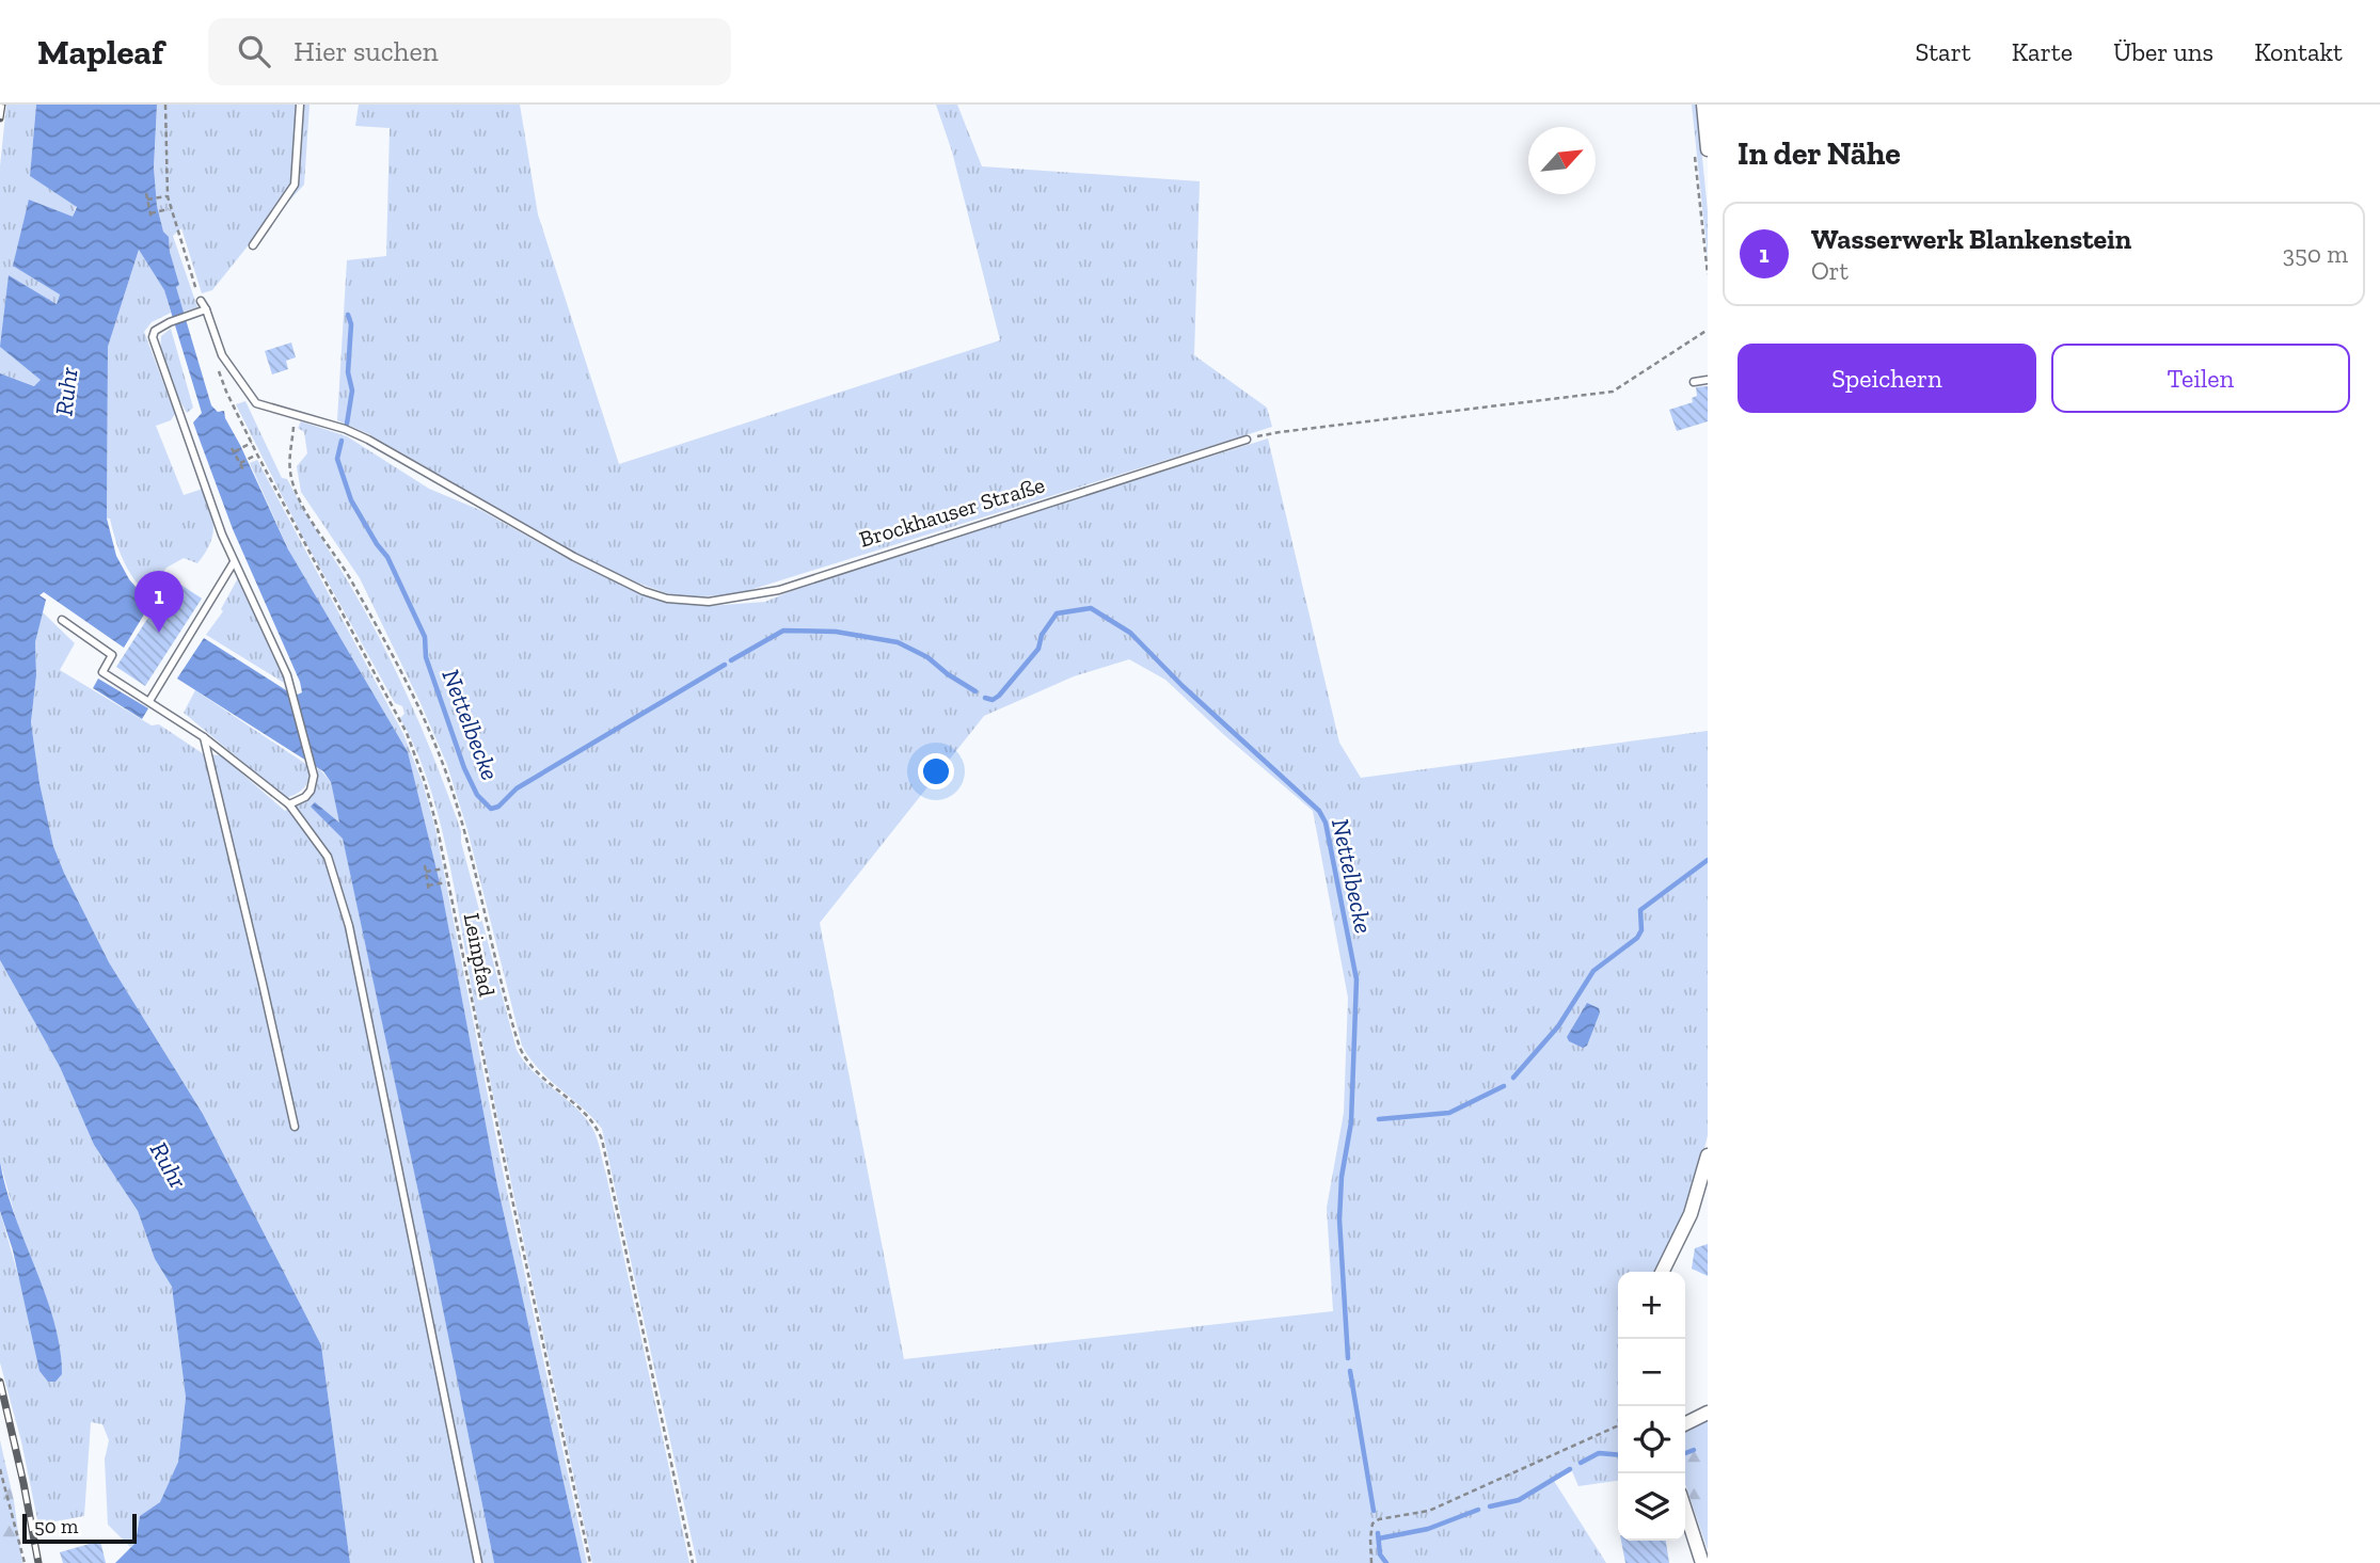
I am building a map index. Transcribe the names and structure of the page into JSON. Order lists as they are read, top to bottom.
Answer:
{
  "streets": {
    "lane": ["Brockhauser Straße"],
    "path": ["Leinpfad"]
  },
  "water": ["Ruhr", "Nettelbecke"],
  "scale_bar": "50 m",
  "north": "top right",
  "page": {
    "header": "Mapleaf",
    "search": "Hier suchen",
    "nav": [
      "Start",
      "Karte",
      "Über uns",
      "Kontakt"
    ],
    "heading": "In der Nähe",
    "list": [
      {
        "mark": "1",
        "name": "Wasserwerk Blankenstein",
        "note": "Ort",
        "value": "350 m"
      }
    ],
    "buttons": ["Speichern", "Teilen"],
    "pins": "1",
    "map_buttons": ["+", "−"],
    "scale": "50 m"
  }
}
